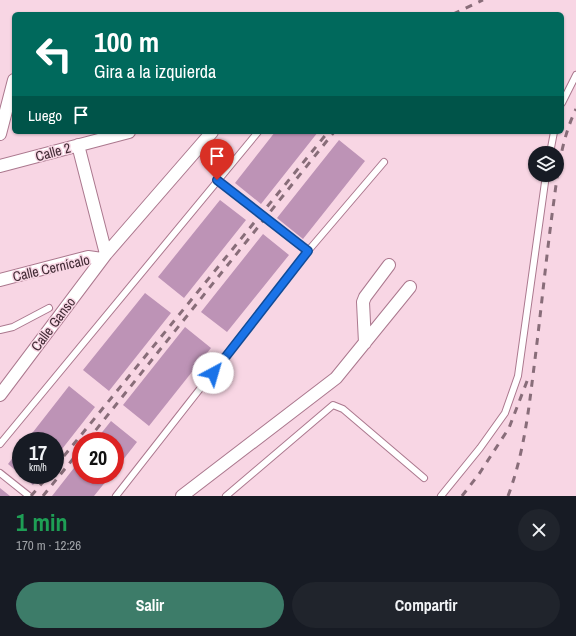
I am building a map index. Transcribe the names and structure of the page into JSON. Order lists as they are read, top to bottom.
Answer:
{
  "streets": {
    "street": ["Calle 2", "Calle Cernícalo", "Calle Ganso"]
  },
  "crossings": [
    ["Calle Cernícalo", "Calle Ganso"]
  ],
  "page": {
    "turn": ["100 m", "Gira a la izquierda"],
    "then": "Luego",
    "speed": "17 km/h",
    "limit": "20",
    "heading": ["1 min", "170 m · 12:26"],
    "buttons": ["Salir", "Compartir"]
  }
}
